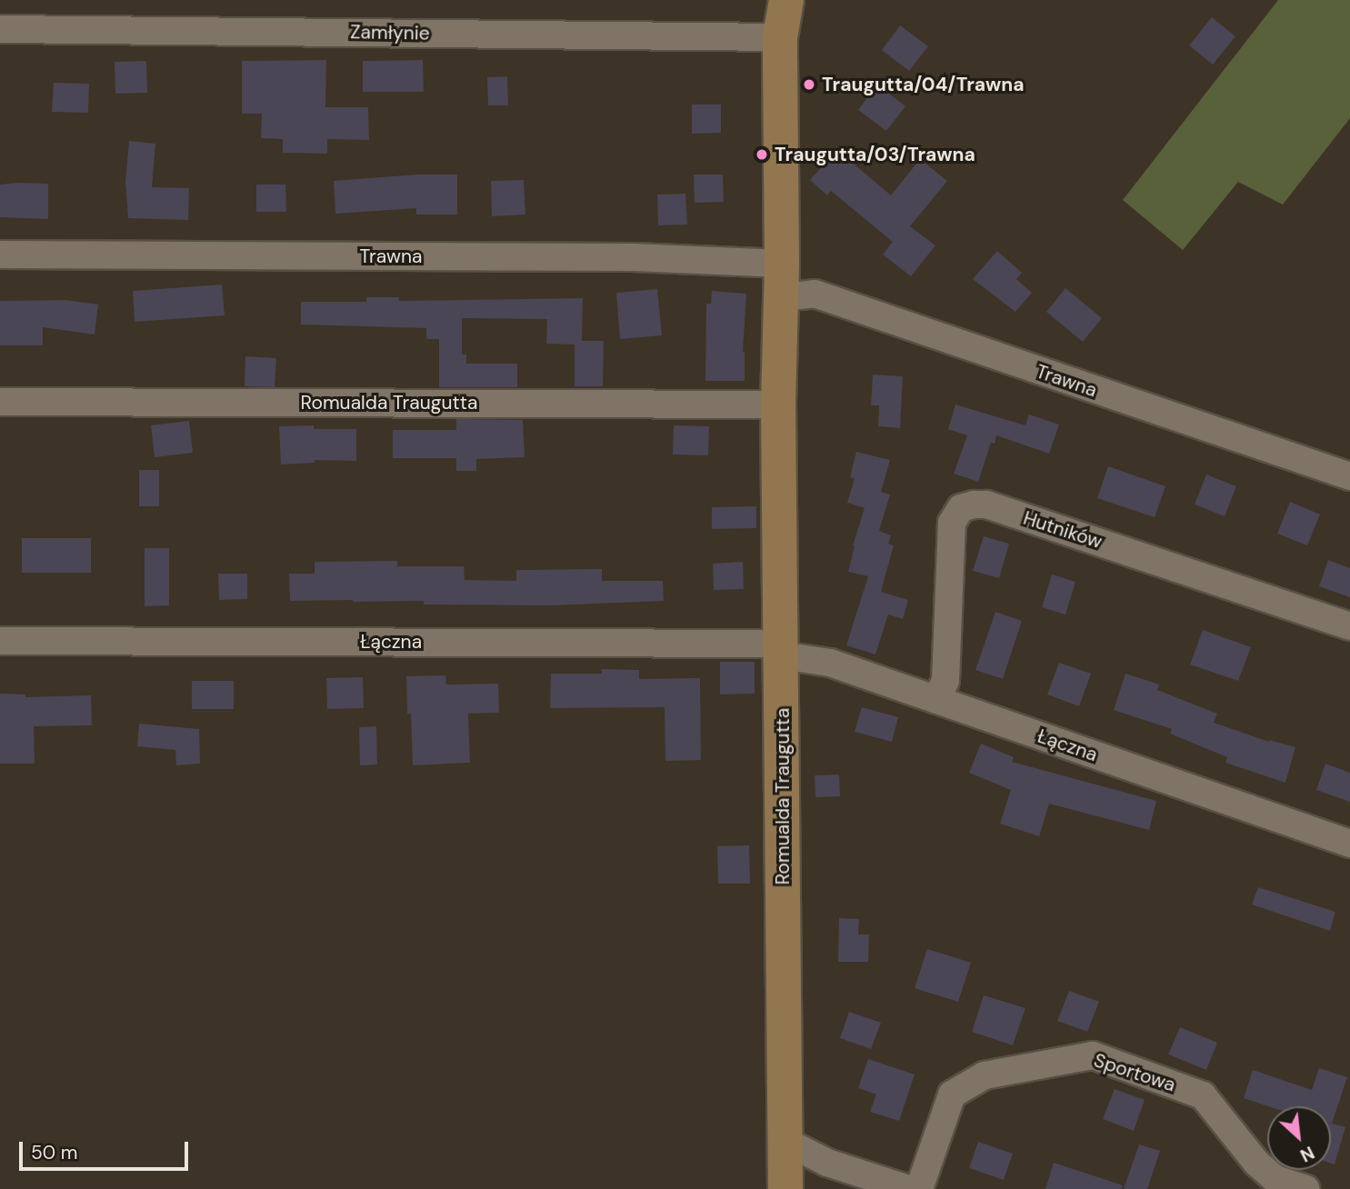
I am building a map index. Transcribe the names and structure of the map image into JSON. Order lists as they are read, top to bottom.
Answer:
{
  "streets": {
    "main road": ["Romualda Traugutta"],
    "street": [
      "Zamłynie",
      "Trawna",
      "Hutników",
      "Łączna",
      "Sportowa"
    ]
  },
  "crossings": [
    ["Zamłynie", "Romualda Traugutta"],
    ["Trawna", "Romualda Traugutta"],
    ["Romualda Traugutta", "Łączna"],
    ["Hutników", "Łączna"]
  ],
  "places": ["Traugutta/04/Trawna", "Traugutta/03/Trawna"],
  "scale_bar": "50 m",
  "north": "bottom right"
}
